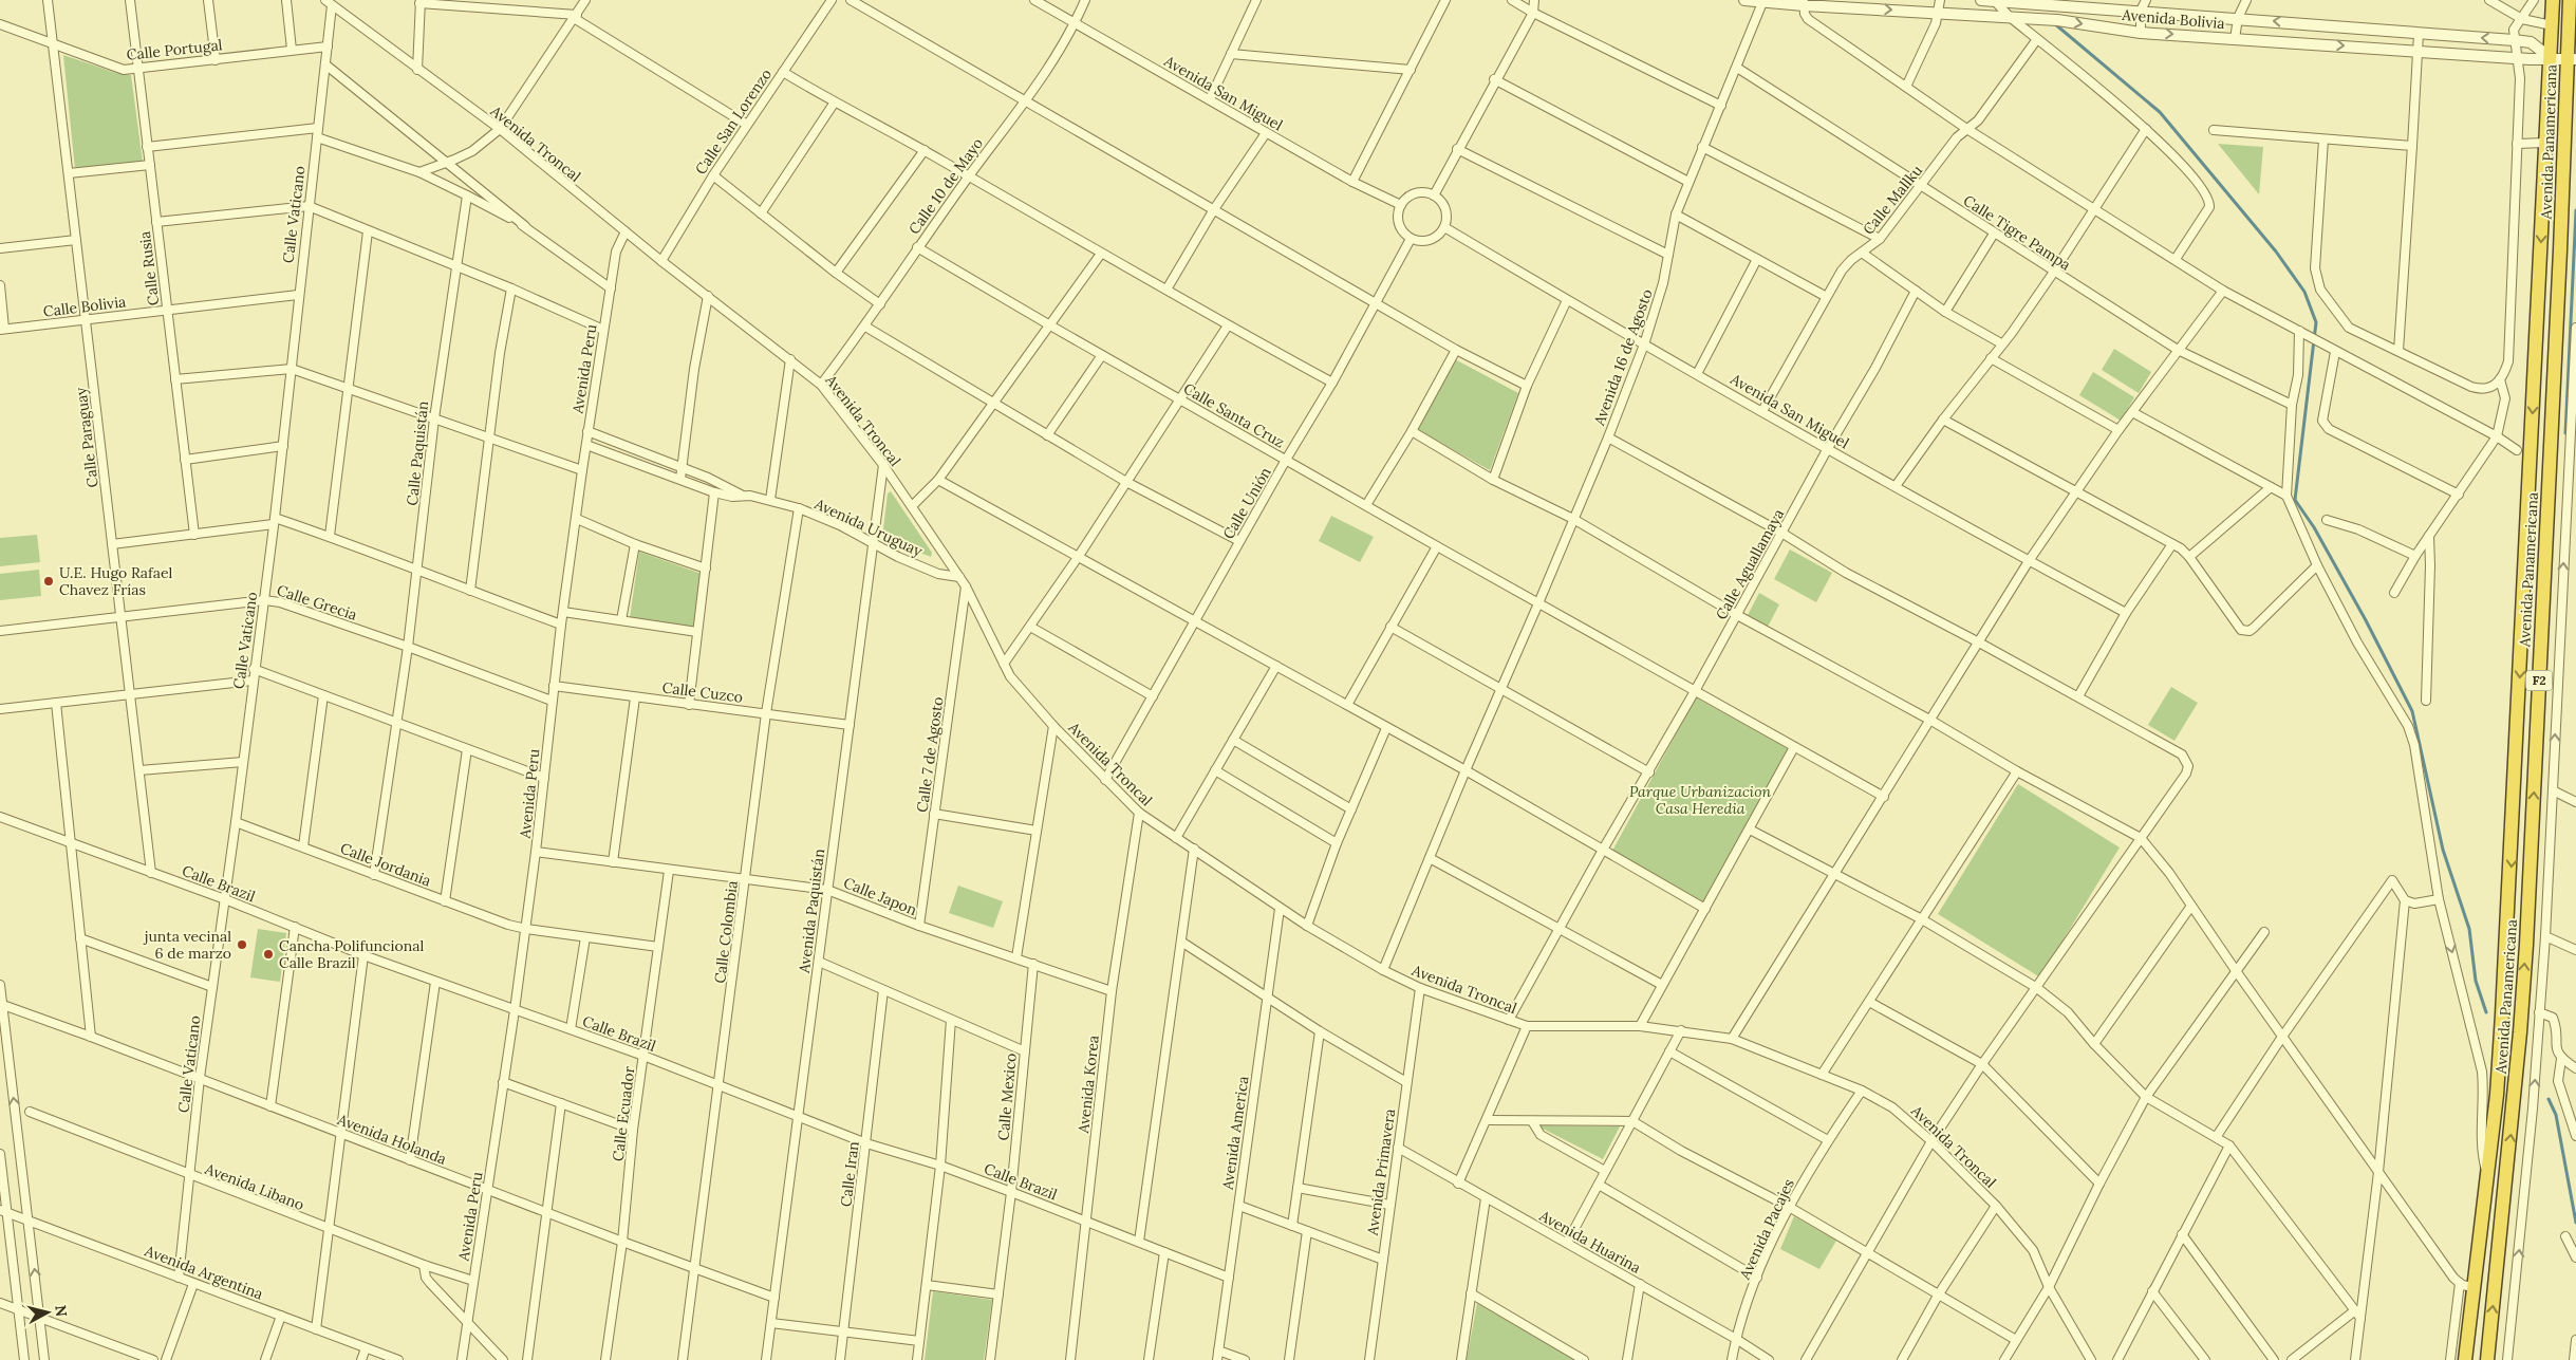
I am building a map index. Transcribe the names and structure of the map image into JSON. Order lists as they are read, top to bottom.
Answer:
{
  "streets": {
    "highway": ["Avenida Panamericana", "F2"],
    "street": [
      "Avenida Bolivia",
      "Calle Portugal",
      "Avenida San Miguel",
      "Calle San Lorenzo",
      "Avenida Troncal",
      "Calle 10 de Mayo",
      "Calle Mallku",
      "Calle Vaticano",
      "Calle Tigre Pampa",
      "Calle Rusia",
      "Calle Bolivia",
      "Avenida 16 de Agosto",
      "Avenida Peru",
      "Calle Santa Cruz",
      "Calle Paraguay",
      "Calle Paquistán",
      "Calle Unión",
      "Avenida Uruguay",
      "Calle Aguallamaya",
      "Calle Grecia",
      "Calle Cuzco",
      "Calle 7 de Agosto",
      "Calle Jordania",
      "Calle Brazil",
      "Calle Japon",
      "Avenida Paquistán",
      "Calle Colombia",
      "Avenida Korea",
      "Calle Mexico",
      "Calle Ecuador",
      "Avenida America",
      "Avenida Holanda",
      "Avenida Primavera",
      "Calle Iran",
      "Avenida Libano",
      "Avenida Pacajes",
      "Avenida Huarina",
      "Avenida Argentina"
    ]
  },
  "crossings": [
    ["Avenida Bolivia", "Avenida Panamericana"],
    ["Avenida Bolivia", "Avenida 16 de Agosto"],
    ["Calle Portugal", "Calle Vaticano"],
    ["Calle Portugal", "Calle Rusia"],
    ["Calle Portugal", "Calle Paraguay"],
    ["Avenida San Miguel", "Calle 10 de Mayo"],
    ["Avenida San Miguel", "Calle Mallku"],
    ["Avenida San Miguel", "Avenida 16 de Agosto"],
    ["Avenida San Miguel", "Calle Unión"],
    ["Avenida San Miguel", "Calle Aguallamaya"],
    ["Calle San Lorenzo", "Avenida Troncal"],
    ["Avenida Troncal", "Calle 10 de Mayo"],
    ["Avenida Troncal", "Calle Vaticano"],
    ["Avenida Troncal", "Avenida 16 de Agosto"],
    ["Avenida Troncal", "Avenida Peru"],
    ["Avenida Troncal", "Calle Unión"],
    ["Avenida Troncal", "Avenida Uruguay"],
    ["Avenida Troncal", "Calle Aguallamaya"],
    ["Avenida Troncal", "Calle 7 de Agosto"],
    ["Avenida Troncal", "Avenida Paquistán"],
    ["Avenida Troncal", "Avenida Korea"],
    ["Avenida Troncal", "Avenida America"],
    ["Avenida Troncal", "Avenida Primavera"],
    ["Avenida Troncal", "Avenida Pacajes"],
    ["Calle 10 de Mayo", "Calle Santa Cruz"],
    ["Calle Mallku", "Calle Tigre Pampa"],
    ["Calle Vaticano", "Calle Bolivia"],
    ["Calle Vaticano", "Calle Grecia"],
    ["Calle Vaticano", "Calle Jordania"],
    ["Calle Vaticano", "Calle Brazil"],
    ["Calle Vaticano", "Avenida Holanda"],
    ["Calle Vaticano", "Avenida Libano"],
    ["Calle Vaticano", "Avenida Argentina"],
    ["Calle Tigre Pampa", "Avenida 16 de Agosto"],
    ["Calle Rusia", "Calle Bolivia"],
    ["Calle Bolivia", "Calle Paraguay"],
    ["Avenida 16 de Agosto", "Calle Santa Cruz"],
    ["Avenida Peru", "Avenida Uruguay"],
    ["Avenida Peru", "Calle Grecia"],
    ["Avenida Peru", "Calle Cuzco"],
    ["Avenida Peru", "Calle Jordania"],
    ["Avenida Peru", "Calle Brazil"],
    ["Avenida Peru", "Calle Japon"],
    ["Avenida Peru", "Avenida Holanda"],
    ["Avenida Peru", "Avenida Libano"],
    ["Calle Santa Cruz", "Calle Unión"],
    ["Calle Santa Cruz", "Calle Aguallamaya"],
    ["Calle Paraguay", "Calle Grecia"],
    ["Calle Paraguay", "Calle Brazil"],
    ["Calle Paquistán", "Calle Grecia"],
    ["Calle Paquistán", "Calle Jordania"],
    ["Avenida Uruguay", "Avenida Paquistán"],
    ["Avenida Uruguay", "Calle Colombia"],
    ["Calle Cuzco", "Avenida Paquistán"],
    ["Calle Cuzco", "Calle Colombia"],
    ["Calle 7 de Agosto", "Calle Japon"],
    ["Calle Jordania", "Calle Ecuador"],
    ["Calle Brazil", "Avenida Paquistán"],
    ["Calle Brazil", "Calle Colombia"],
    ["Calle Brazil", "Avenida Korea"],
    ["Calle Brazil", "Calle Mexico"],
    ["Calle Brazil", "Calle Ecuador"],
    ["Calle Brazil", "Avenida America"],
    ["Calle Brazil", "Calle Iran"],
    ["Calle Japon", "Avenida Paquistán"],
    ["Calle Japon", "Calle Colombia"],
    ["Calle Japon", "Avenida Korea"],
    ["Calle Japon", "Calle Mexico"],
    ["Calle Japon", "Calle Ecuador"],
    ["Avenida Paquistán", "Avenida Holanda"],
    ["Calle Colombia", "Avenida Holanda"],
    ["Calle Ecuador", "Avenida Holanda"],
    ["Avenida Primavera", "Avenida Huarina"],
    ["Avenida Pacajes", "Avenida Huarina"]
  ],
  "parks": ["Parque Urbanizacion Casa Heredia"],
  "places": ["U.E. Hugo Rafael Chavez Frías", "junta vecinal 6 de marzo", "Cancha Polifuncional Calle Brazil"],
  "north": "right"
}
